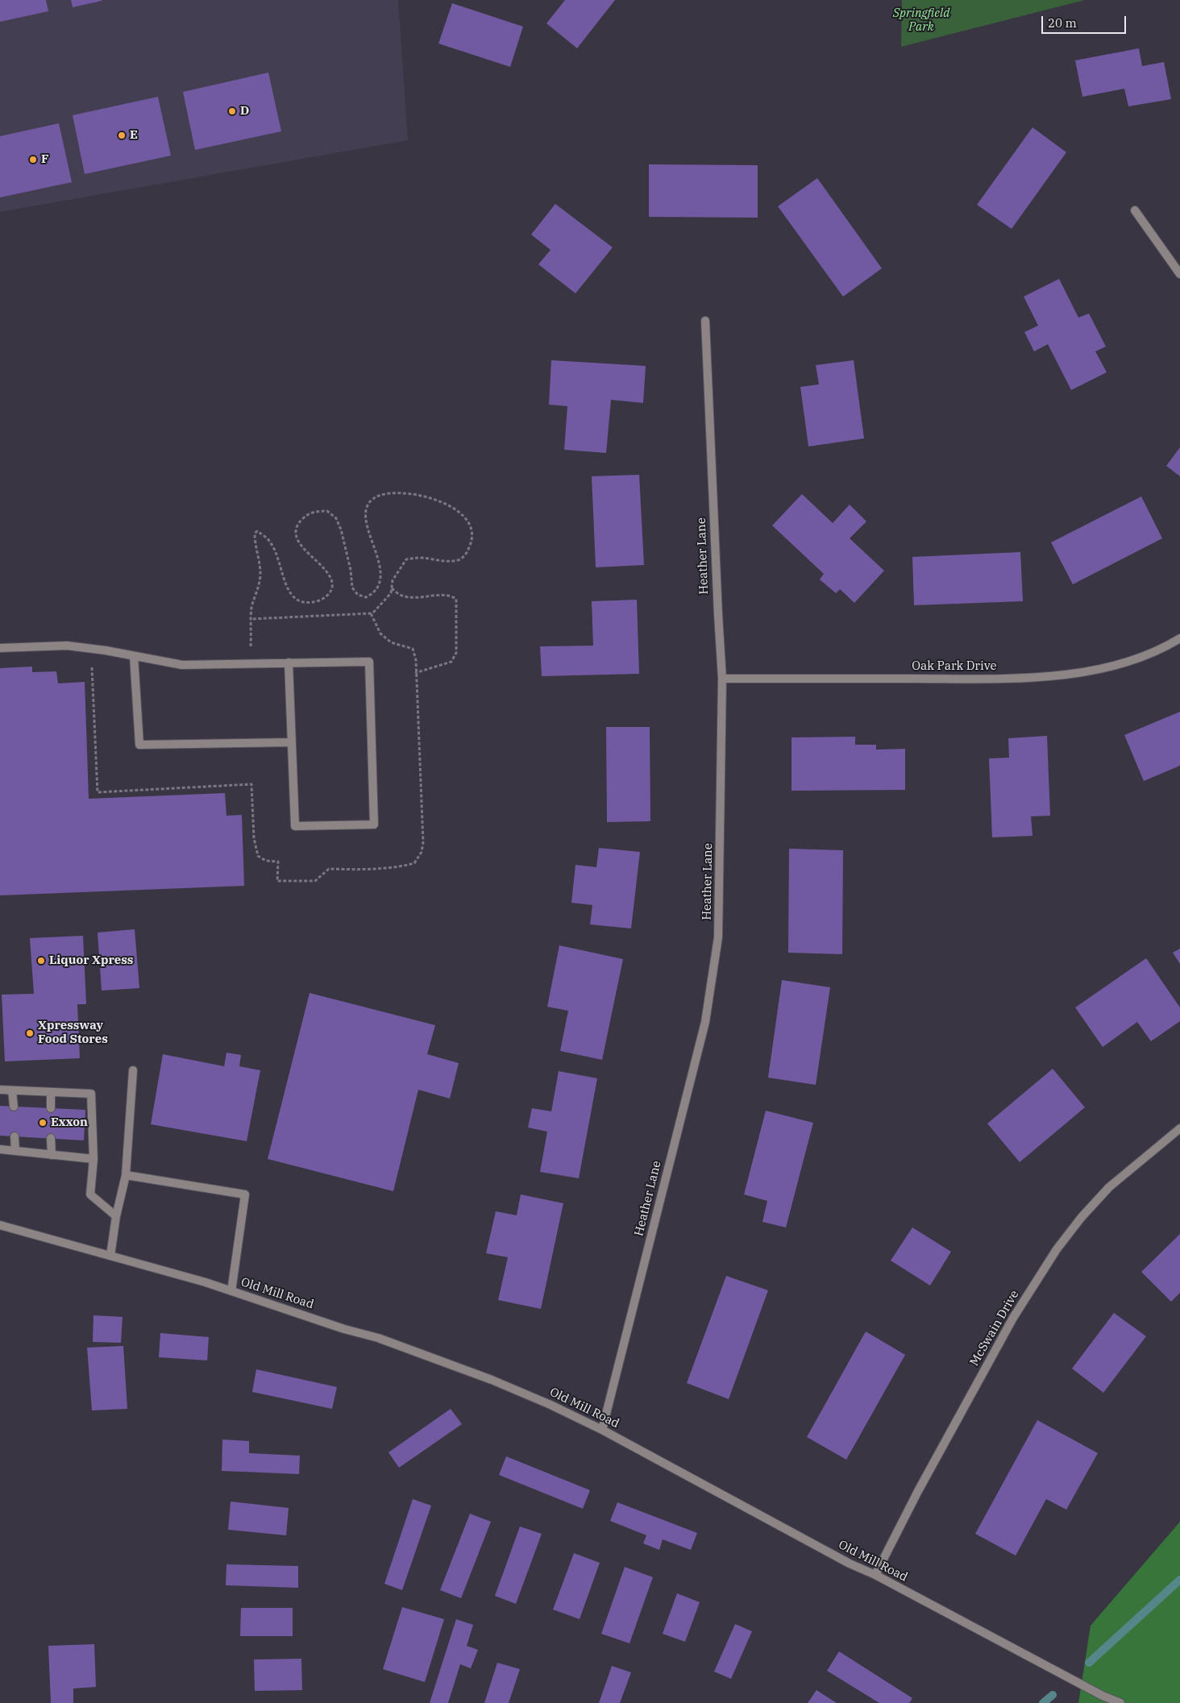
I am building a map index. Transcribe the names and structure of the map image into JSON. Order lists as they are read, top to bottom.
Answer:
{
  "streets": {
    "street": [
      "Heather Lane",
      "Oak Park Drive",
      "Old Mill Road",
      "McSwain Drive"
    ]
  },
  "crossings": [
    ["Heather Lane", "Oak Park Drive"],
    ["Heather Lane", "Old Mill Road"],
    ["Old Mill Road", "McSwain Drive"]
  ],
  "parks": ["Springfield Park"],
  "places": [
    "D",
    "E",
    "F",
    "Liquor Xpress",
    "Xpressway Food Stores",
    "Exxon"
  ],
  "scale_bar": "20 m"
}
